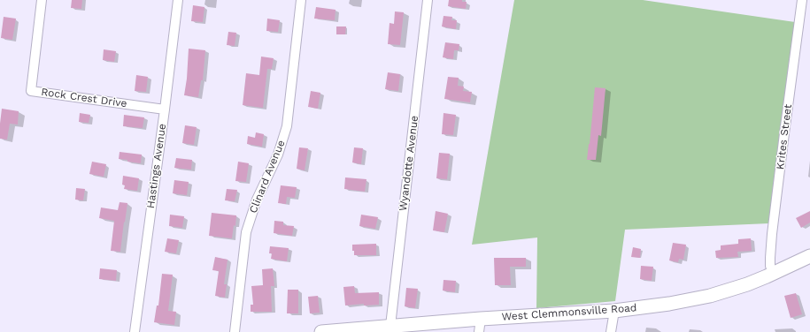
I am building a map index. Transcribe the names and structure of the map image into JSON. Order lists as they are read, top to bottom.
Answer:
{
  "streets": {
    "main road": ["West Clemmonsville Road"],
    "street": [
      "Rock Crest Drive",
      "Krites Street",
      "Wyandotte Avenue",
      "Hastings Avenue",
      "Clinard Avenue"
    ]
  },
  "crossings": [
    ["Rock Crest Drive", "Hastings Avenue"],
    ["Krites Street", "West Clemmonsville Road"],
    ["Wyandotte Avenue", "West Clemmonsville Road"]
  ]
}
